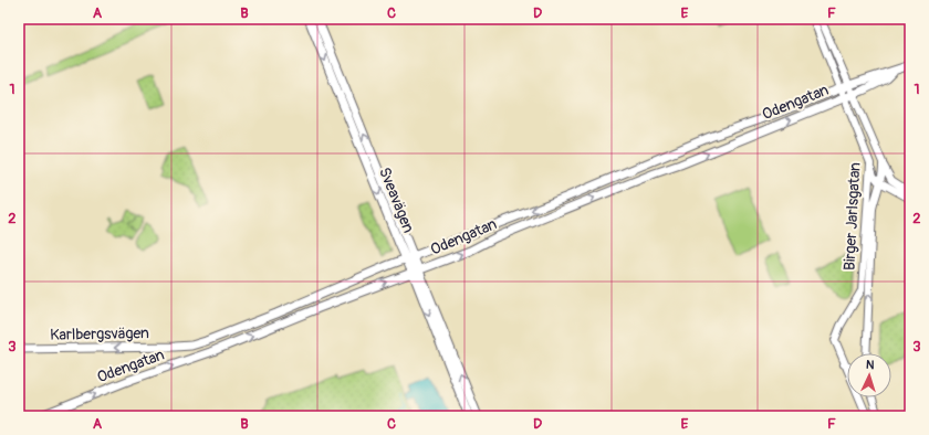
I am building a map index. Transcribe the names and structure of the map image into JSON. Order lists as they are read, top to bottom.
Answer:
{
  "streets": {
    "main road": ["Odengatan", "Sveavägen", "Karlbergsvägen"],
    "street": ["Birger Jarlsgatan"]
  },
  "crossings": [
    ["Odengatan", "Sveavägen"],
    ["Odengatan", "Birger Jarlsgatan"],
    ["Odengatan", "Karlbergsvägen"]
  ],
  "one_way": ["Karlbergsvägen"],
  "north": "top",
  "grid": {
    "columns": [
      "A",
      "B",
      "C",
      "D",
      "E",
      "F"
    ],
    "rows": ["1", "2", "3"]
  }
}
